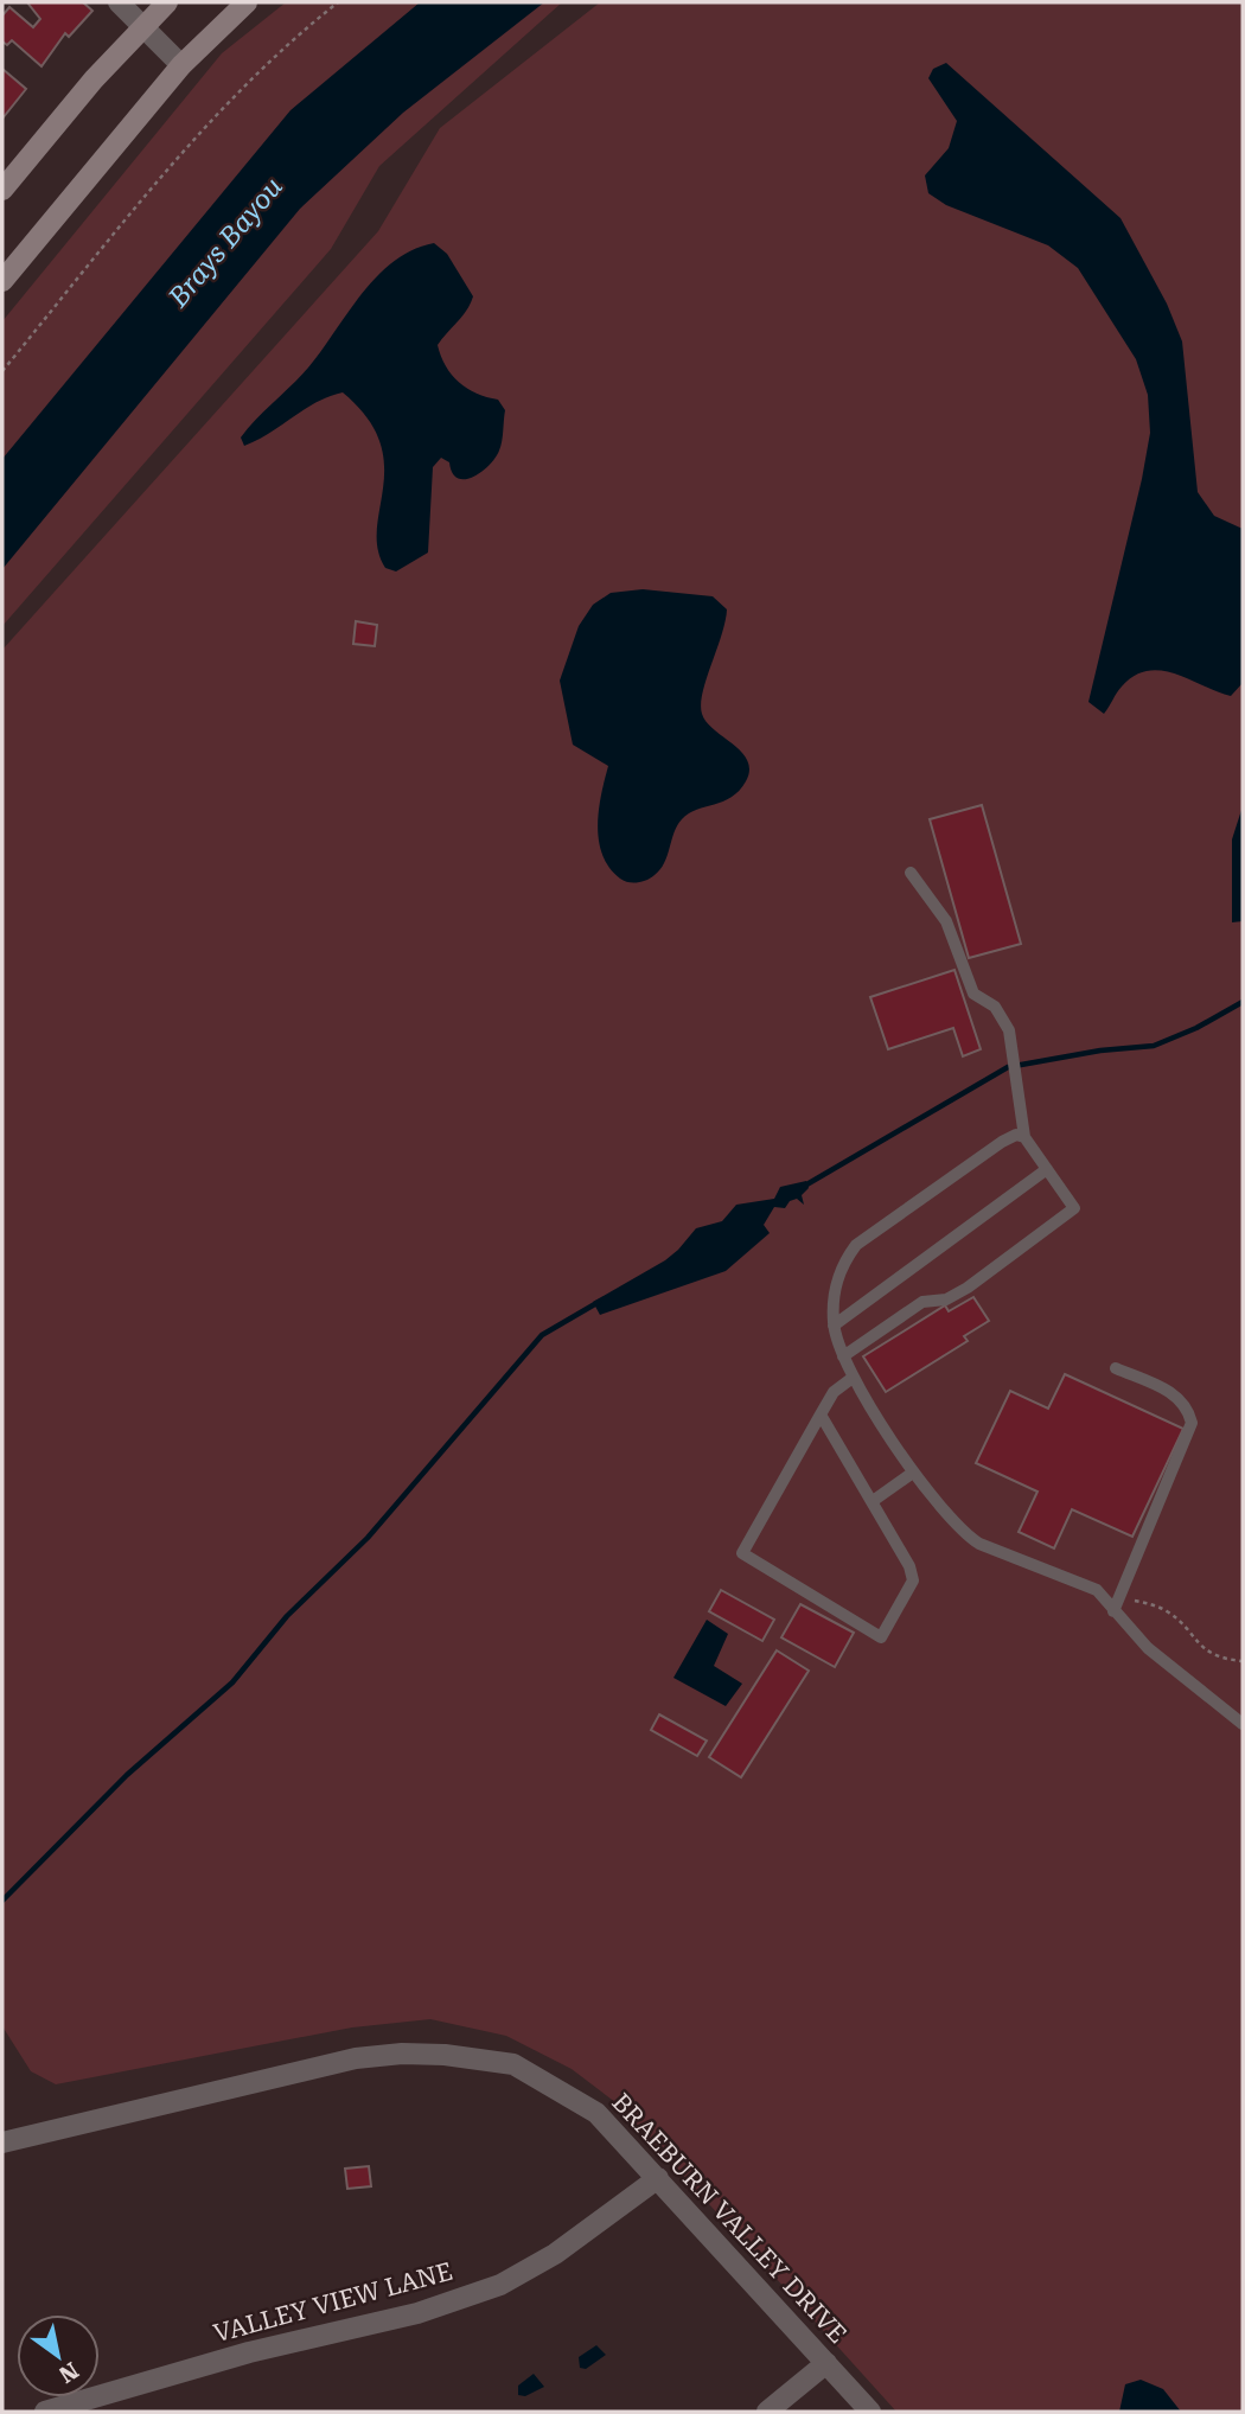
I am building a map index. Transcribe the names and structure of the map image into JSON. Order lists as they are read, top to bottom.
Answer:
{
  "streets": {
    "street": ["BRAEBURN VALLEY DRIVE", "VALLEY VIEW LANE"]
  },
  "crossings": [
    ["BRAEBURN VALLEY DRIVE", "VALLEY VIEW LANE"]
  ],
  "water": ["Brays Bayou"],
  "north": "bottom right"
}
